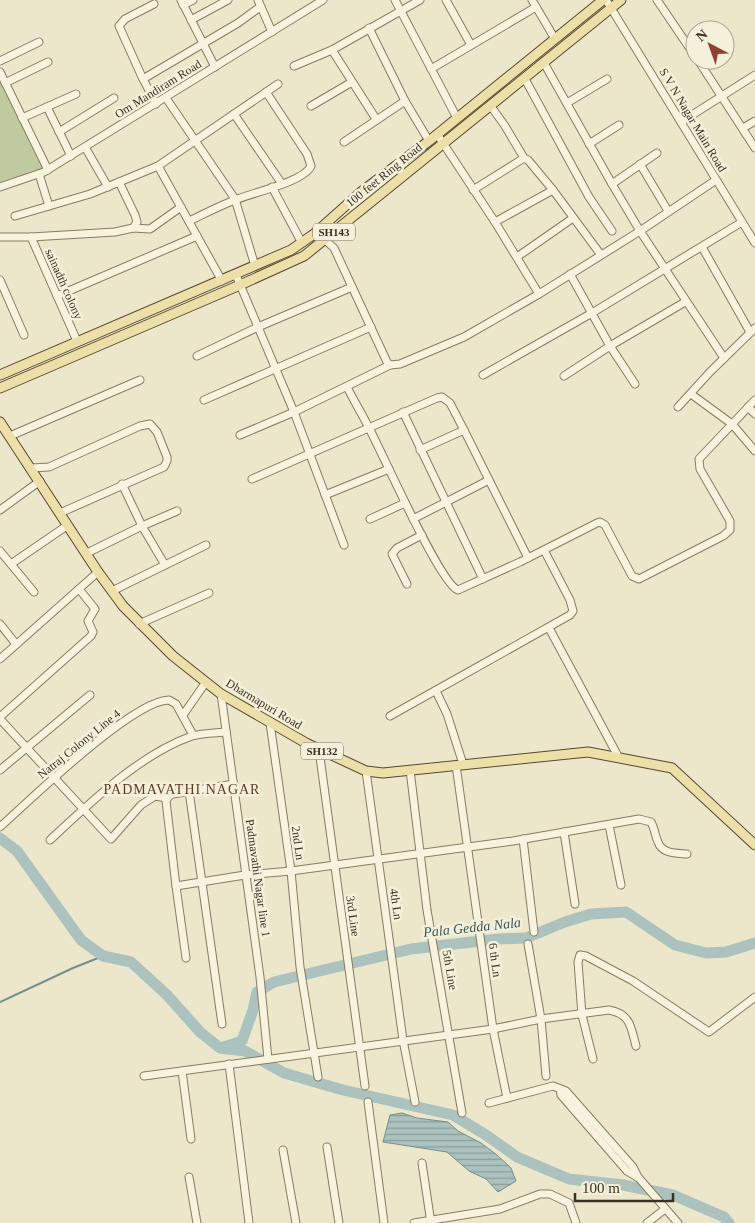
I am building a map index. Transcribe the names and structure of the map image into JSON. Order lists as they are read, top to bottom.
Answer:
{
  "streets": {
    "main road": [
      "100 feet Ring Road",
      "SH143",
      "Dharmapuri Road",
      "SH132"
    ],
    "street": [
      "Om Mandiram Road",
      "S V N Nagar Main Road",
      "sainadth colony",
      "Natraj Colony Line 4",
      "2nd Ln",
      "Padmavathi Nagar line 1",
      "4th Ln",
      "3rd Line",
      "6 th Ln",
      "5th Line"
    ]
  },
  "crossings": [
    ["S V N Nagar Main Road", "100 feet Ring Road"],
    ["100 feet Ring Road", "sainadth colony"],
    ["Dharmapuri Road", "2nd Ln"],
    ["Dharmapuri Road", "Padmavathi Nagar line 1"],
    ["Dharmapuri Road", "4th Ln"],
    ["Dharmapuri Road", "3rd Line"],
    ["Dharmapuri Road", "6 th Ln"],
    ["Dharmapuri Road", "5th Line"]
  ],
  "districts": ["PADMAVATHI NAGAR"],
  "water": ["Pala Gedda Nala"],
  "scale_bar": "100 m",
  "north": "top left"
}
